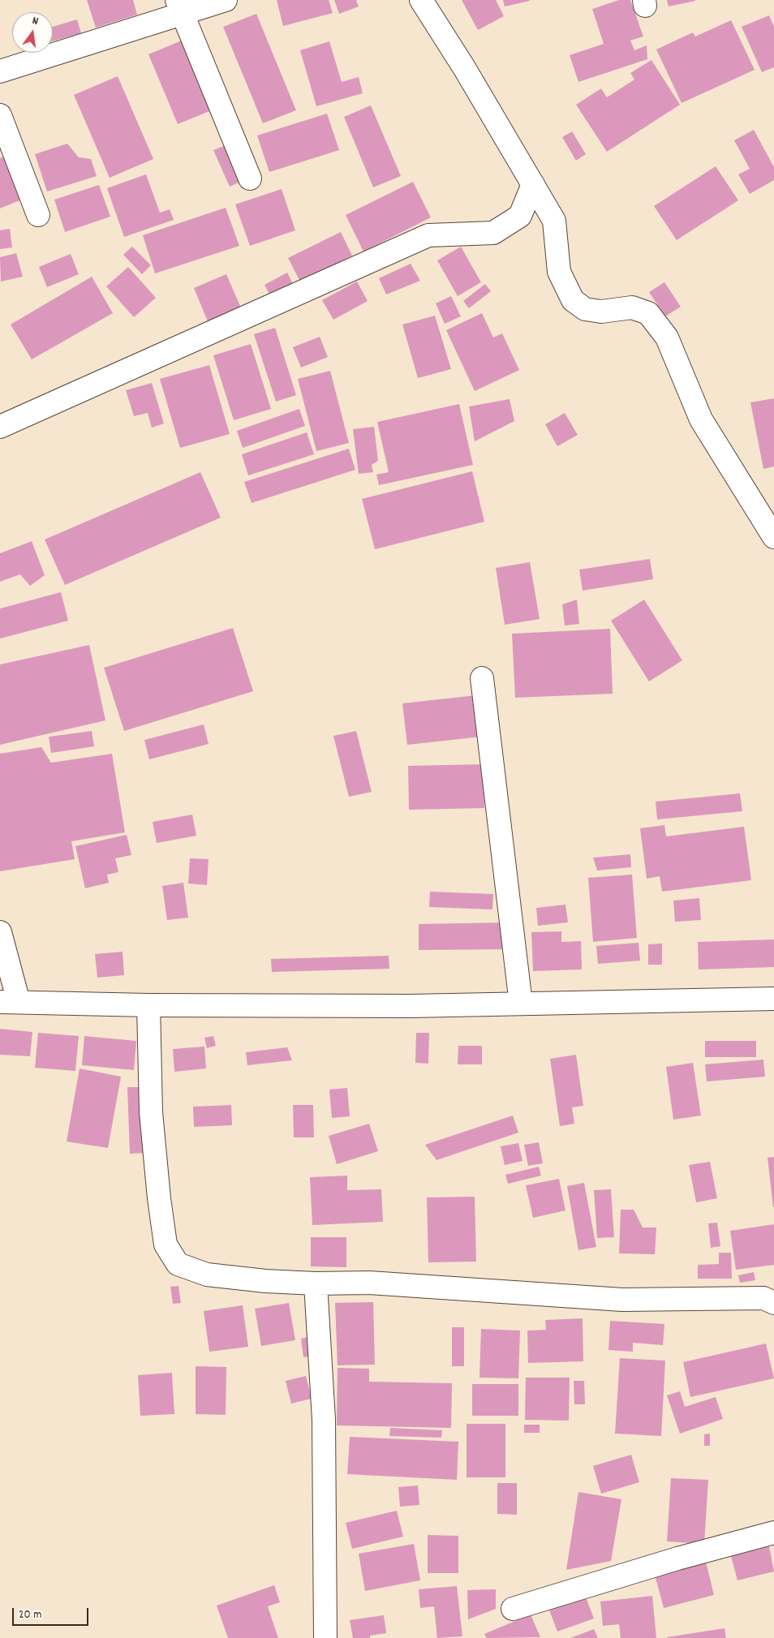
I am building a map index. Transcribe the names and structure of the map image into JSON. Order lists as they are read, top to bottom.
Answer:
{
  "scale_bar": "20 m",
  "north": "top"
}
